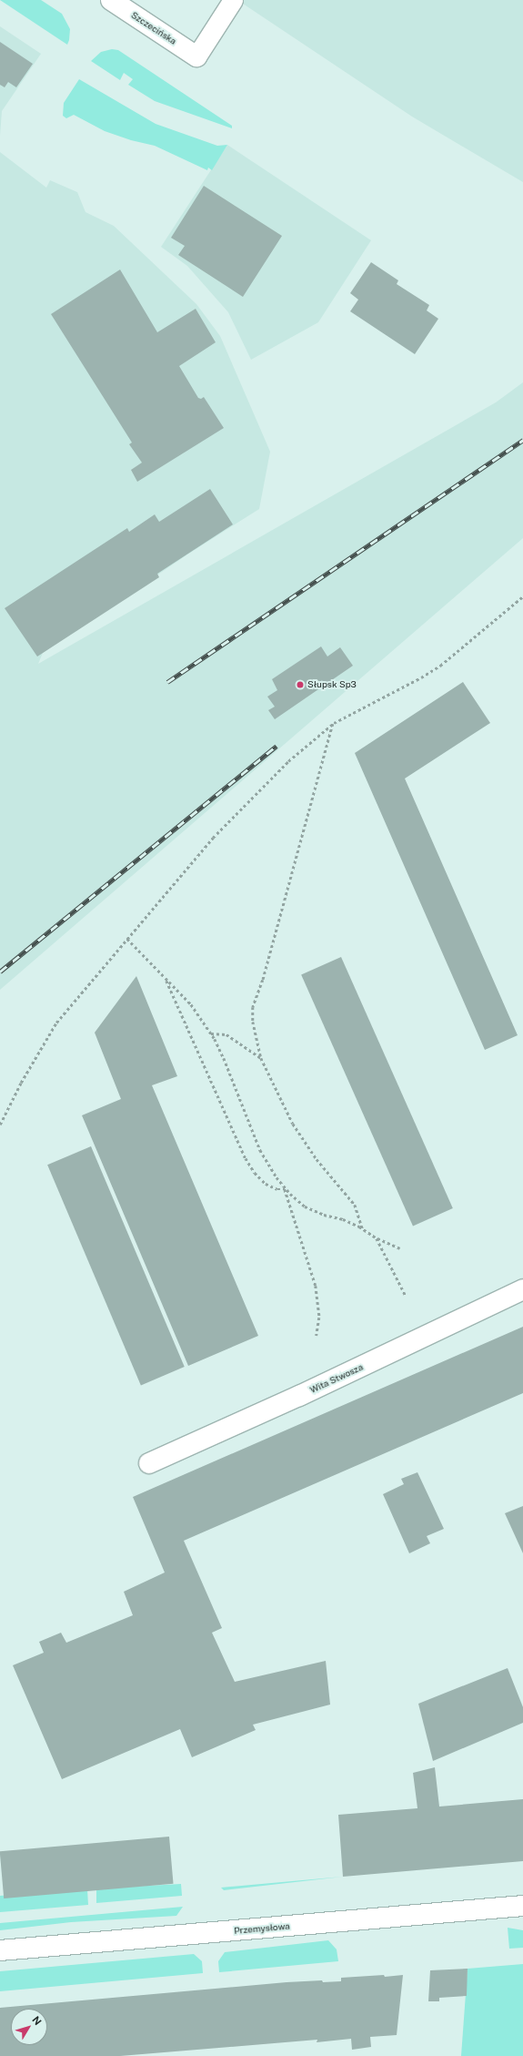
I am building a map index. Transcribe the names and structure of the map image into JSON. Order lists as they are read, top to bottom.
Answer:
{
  "streets": {
    "street": ["Szczecińska", "Wita Stwosza", "Przemysłowa"]
  },
  "places": ["Słupsk Sp3"],
  "north": "top right"
}
